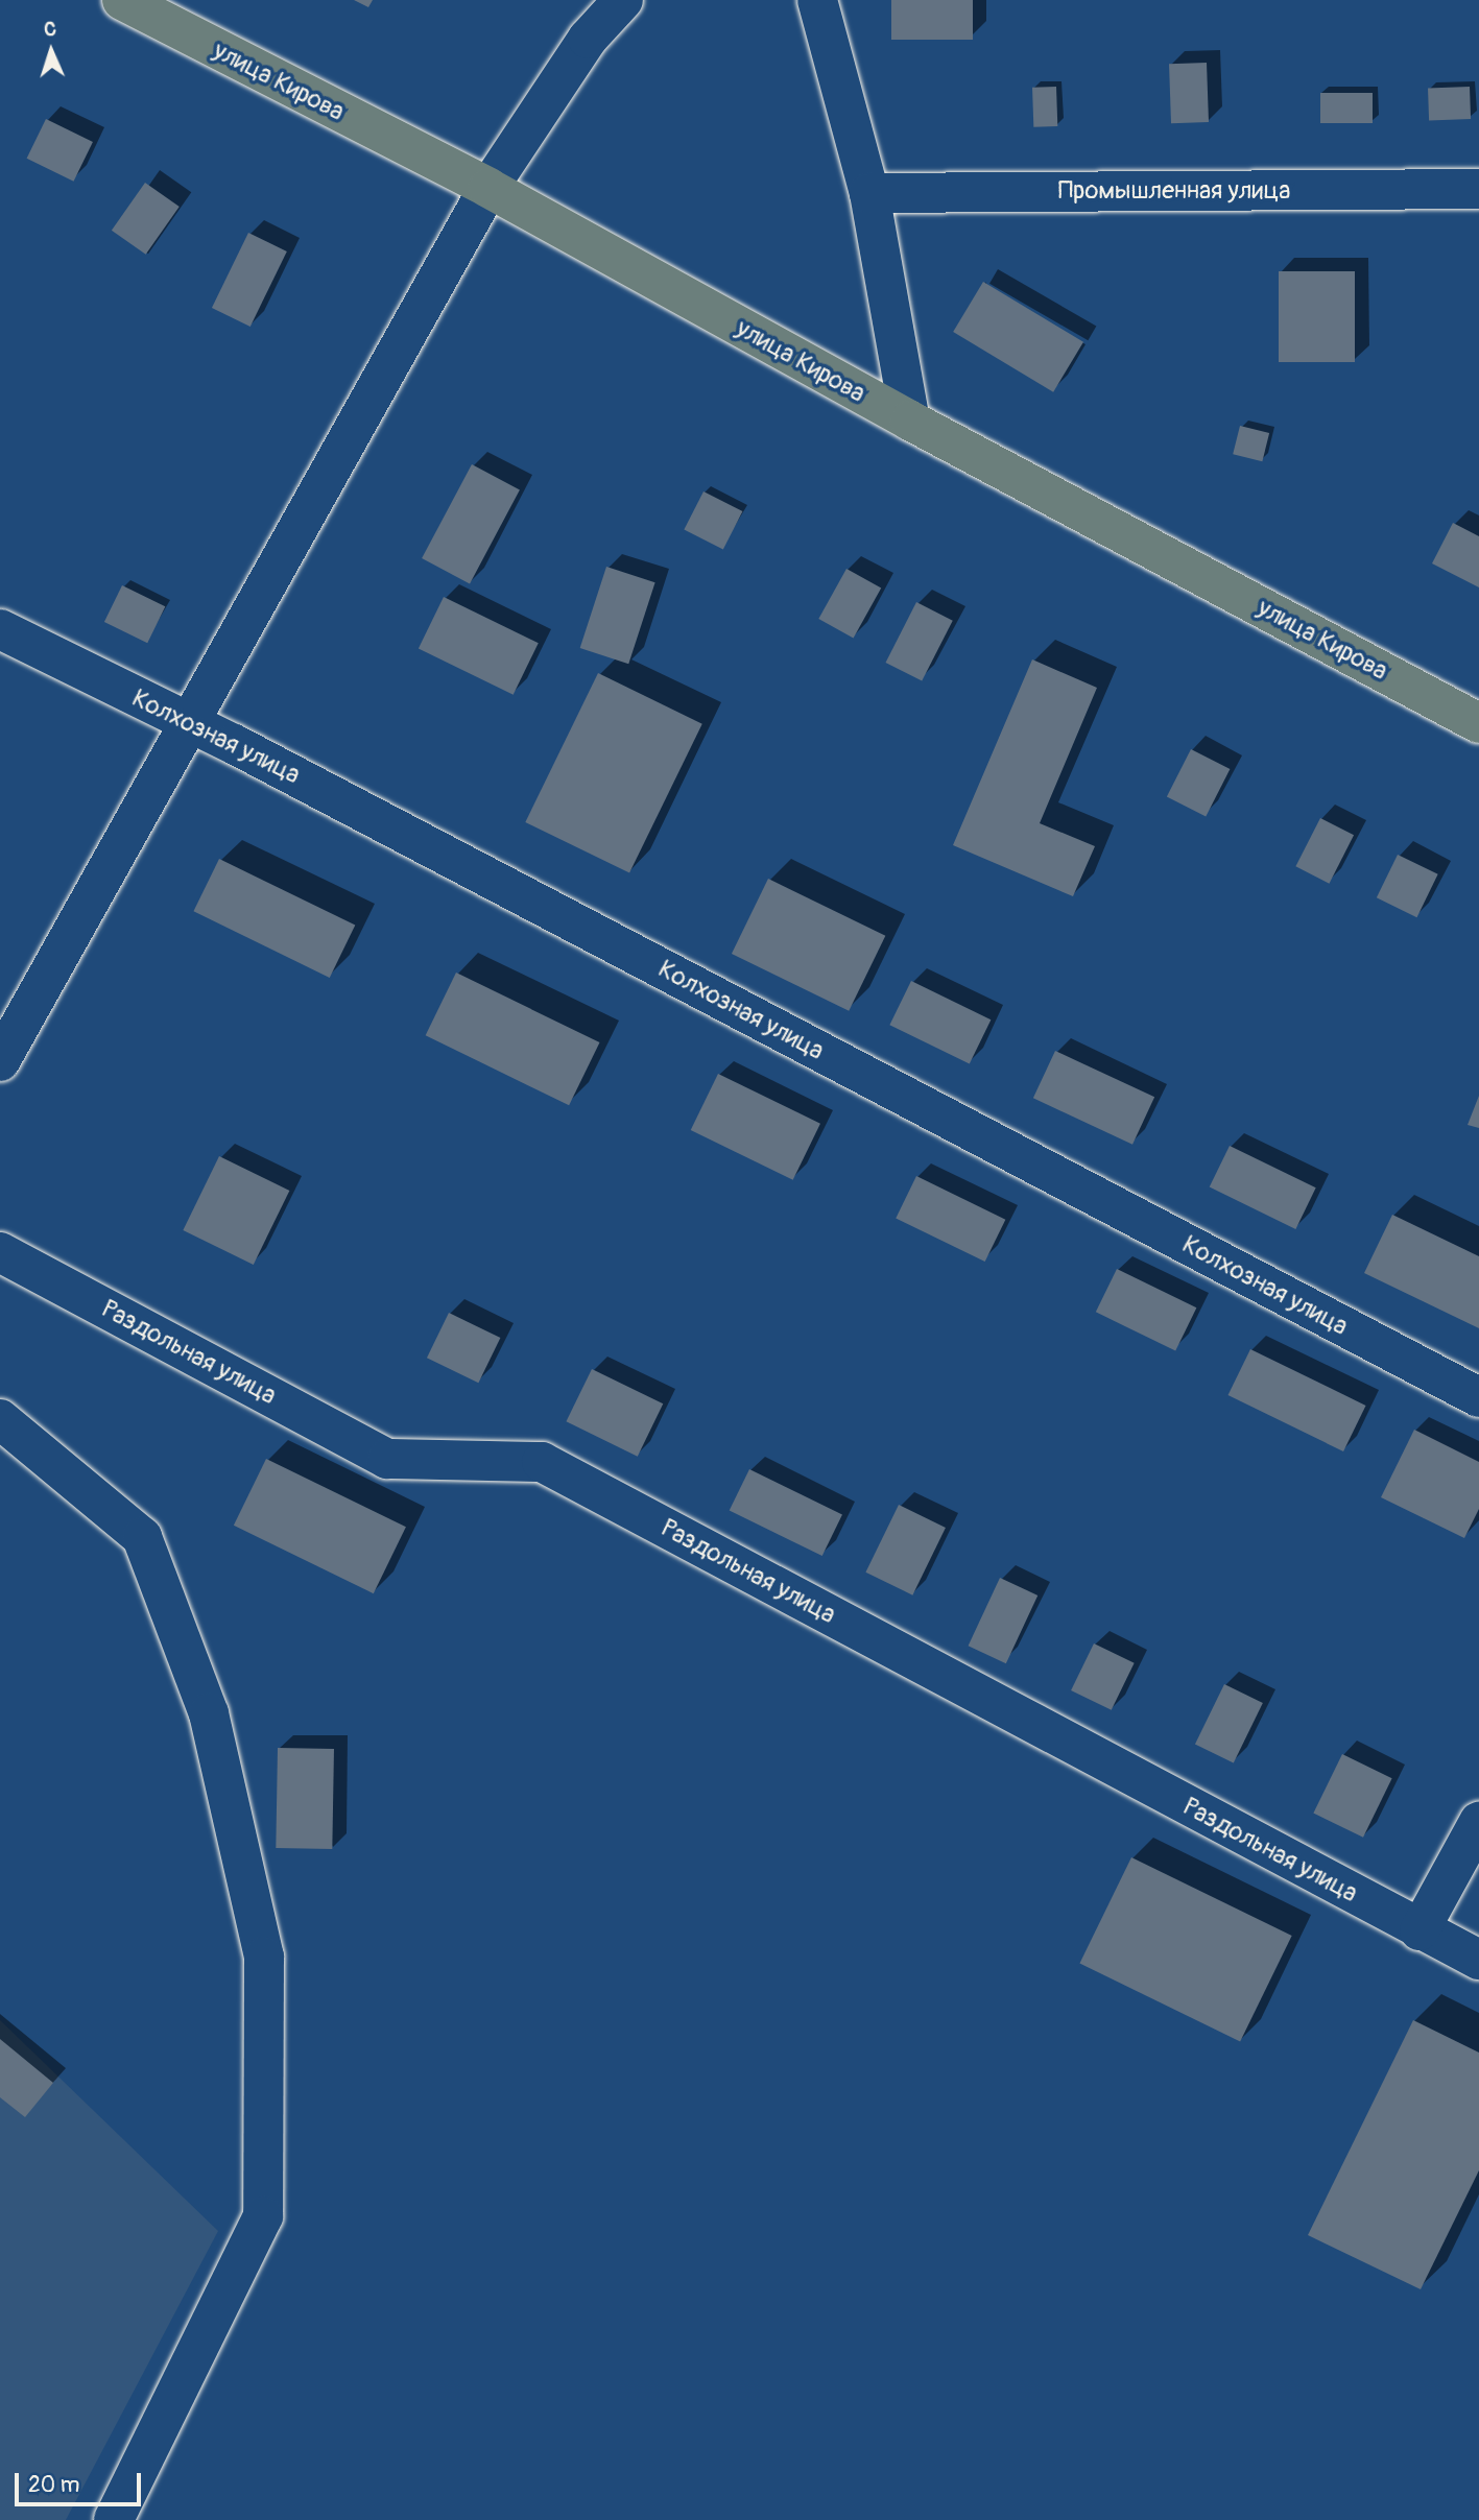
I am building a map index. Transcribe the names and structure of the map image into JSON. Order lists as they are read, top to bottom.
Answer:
{
  "streets": {
    "main road": ["улица Кирова"],
    "street": ["Промышленная улица", "Колхозная улица", "Раздольная улица"]
  },
  "scale_bar": "20 m",
  "north": "top"
}
